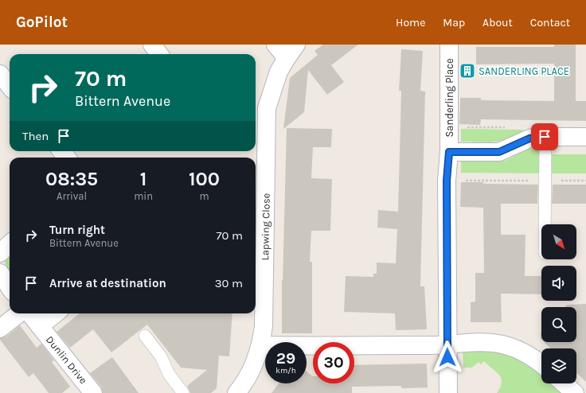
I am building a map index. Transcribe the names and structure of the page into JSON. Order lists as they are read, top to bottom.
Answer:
{
  "streets": {
    "street": ["Sanderling Place", "Lapwing Close", "Dunlin Drive"]
  },
  "places": {
    "building": ["SANDERLING PLACE"]
  },
  "north": "bottom right",
  "page": {
    "header": "GoPilot",
    "nav": [
      "Home",
      "Map",
      "About",
      "Contact"
    ],
    "turn": ["70 m", "Bittern Avenue"],
    "then": "Then",
    "eta": [
      "08:35",
      "Arrival",
      "1",
      "min",
      "100",
      "m"
    ],
    "list": [
      {
        "name": "Turn right",
        "note": "Bittern Avenue",
        "value": "70 m"
      },
      {
        "name": "Arrive at destination",
        "value": "30 m"
      }
    ],
    "speed": "29 km/h",
    "limit": "30"
  }
}
